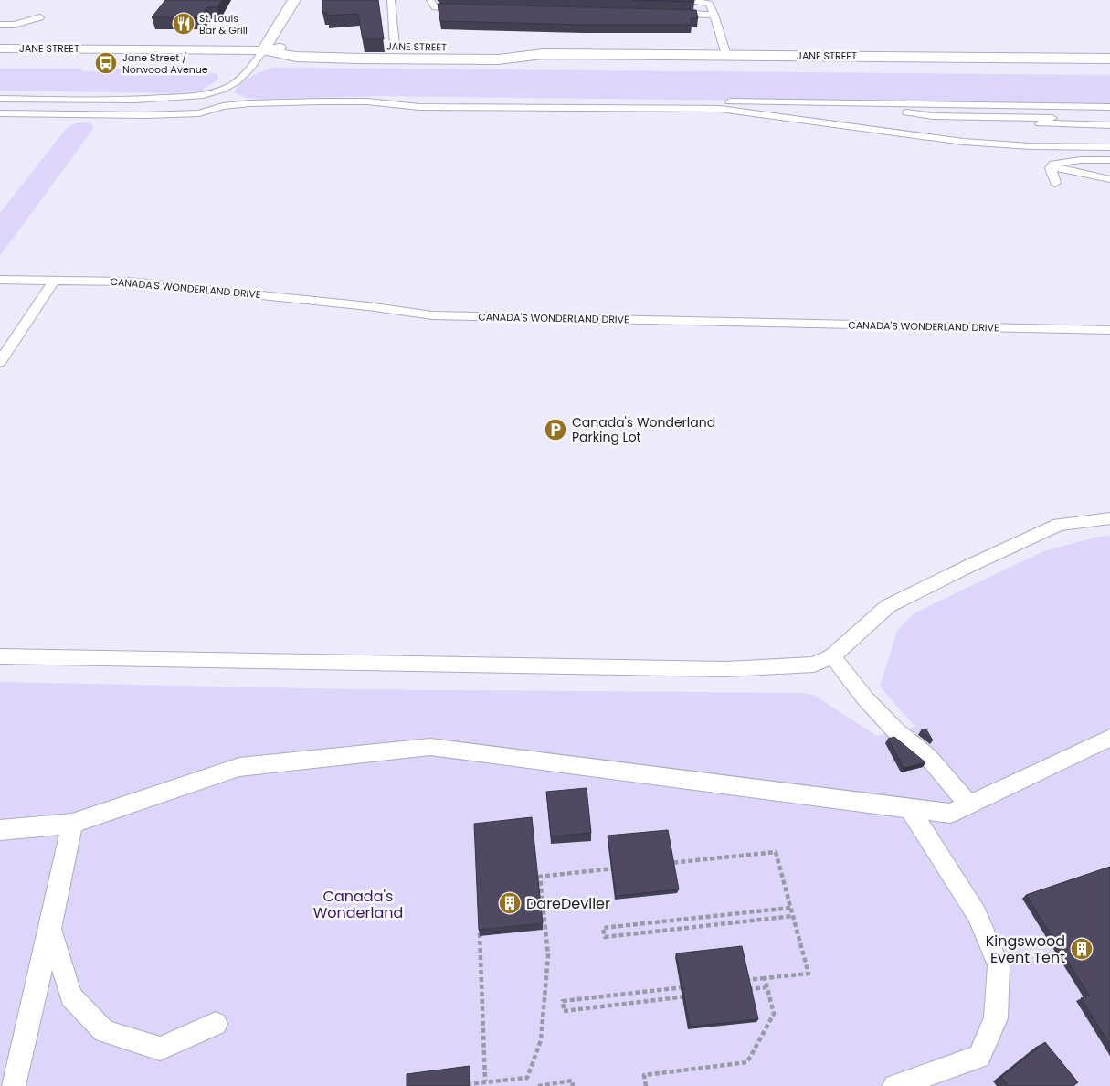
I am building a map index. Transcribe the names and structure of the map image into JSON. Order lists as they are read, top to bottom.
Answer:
{
  "streets": {
    "main road": ["JANE STREET"],
    "lane": ["CANADA'S WONDERLAND DRIVE"]
  },
  "parks": ["Canada's Wonderland"],
  "places": {
    "restaurant": ["St. Louis Bar & Grill"],
    "bus stop": ["Jane Street / Norwood Avenue"],
    "parking": ["Canada's Wonderland Parking Lot"],
    "building": ["DareDeviler", "Kingswood Event Tent"]
  }
}
